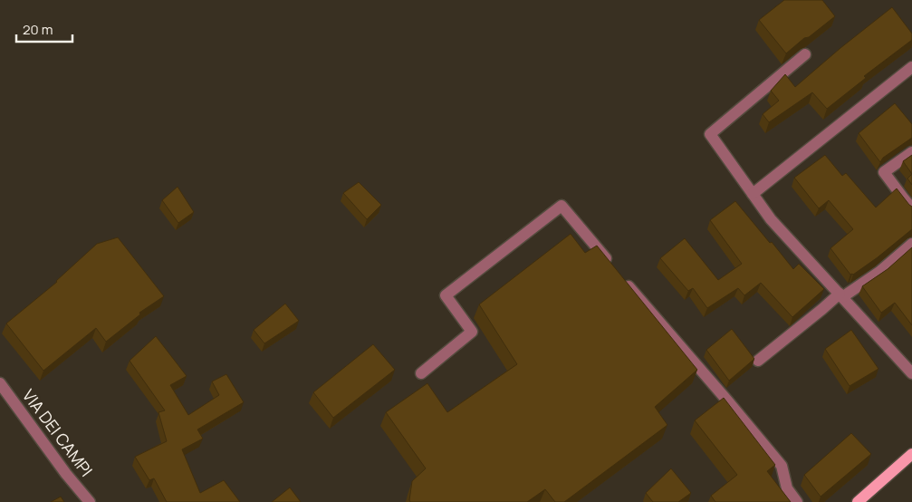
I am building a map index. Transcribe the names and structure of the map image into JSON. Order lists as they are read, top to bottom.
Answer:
{
  "streets": {
    "street": ["VIA DEI CAMPI"]
  },
  "scale_bar": "20 m"
}
